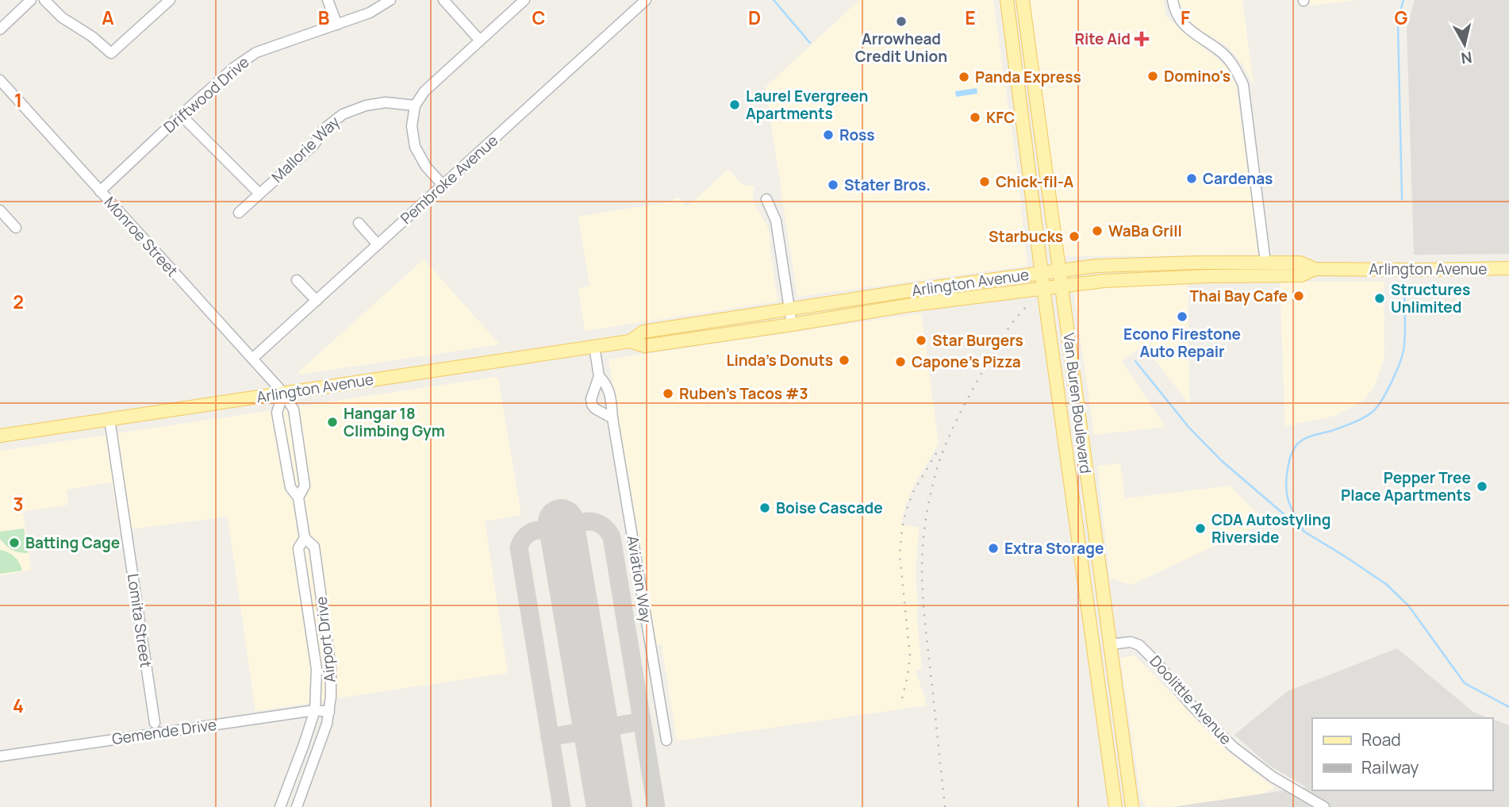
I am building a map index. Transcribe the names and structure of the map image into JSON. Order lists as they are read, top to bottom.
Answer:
{
  "streets": {
    "main road": ["Arlington Avenue", "Van Buren Boulevard"],
    "street": [
      "Driftwood Drive",
      "Mallorie Way",
      "Pembroke Avenue",
      "Monroe Street",
      "Aviation Way",
      "Lomita Street",
      "Airport Drive",
      "Doolittle Avenue",
      "Gemende Drive"
    ]
  },
  "crossings": [
    ["Driftwood Drive", "Monroe Street"],
    ["Pembroke Avenue", "Monroe Street"],
    ["Monroe Street", "Arlington Avenue"],
    ["Monroe Street", "Airport Drive"],
    ["Arlington Avenue", "Van Buren Boulevard"],
    ["Arlington Avenue", "Aviation Way"],
    ["Arlington Avenue", "Lomita Street"],
    ["Arlington Avenue", "Airport Drive"],
    ["Van Buren Boulevard", "Doolittle Avenue"],
    ["Airport Drive", "Gemende Drive"]
  ],
  "places": {
    "other": [
      "Arrowhead Credit Union",
      "Domino's",
      "Panda Express",
      "Laurel Evergreen Apartments",
      "KFC",
      "Ross",
      "Cardenas",
      "Chick-fil-A",
      "Stater Bros.",
      "WaBa Grill",
      "Starbucks",
      "Thai Bay Cafe",
      "Structures Unlimited",
      "Econo Firestone Auto Repair",
      "Star Burgers",
      "Linda's Donuts",
      "Capone's Pizza",
      "Ruben's Tacos #3",
      "Hangar 18 Climbing Gym",
      "Pepper Tree Place Apartments",
      "Boise Cascade",
      "CDA Autostyling Riverside",
      "Batting Cage",
      "Extra Storage"
    ],
    "health": ["Rite Aid"]
  },
  "legend": ["Road", "Railway"],
  "north": "bottom",
  "grid": {
    "columns": [
      "A",
      "B",
      "C",
      "D",
      "E",
      "F",
      "G"
    ],
    "rows": [
      "1",
      "2",
      "3",
      "4"
    ]
  }
}
